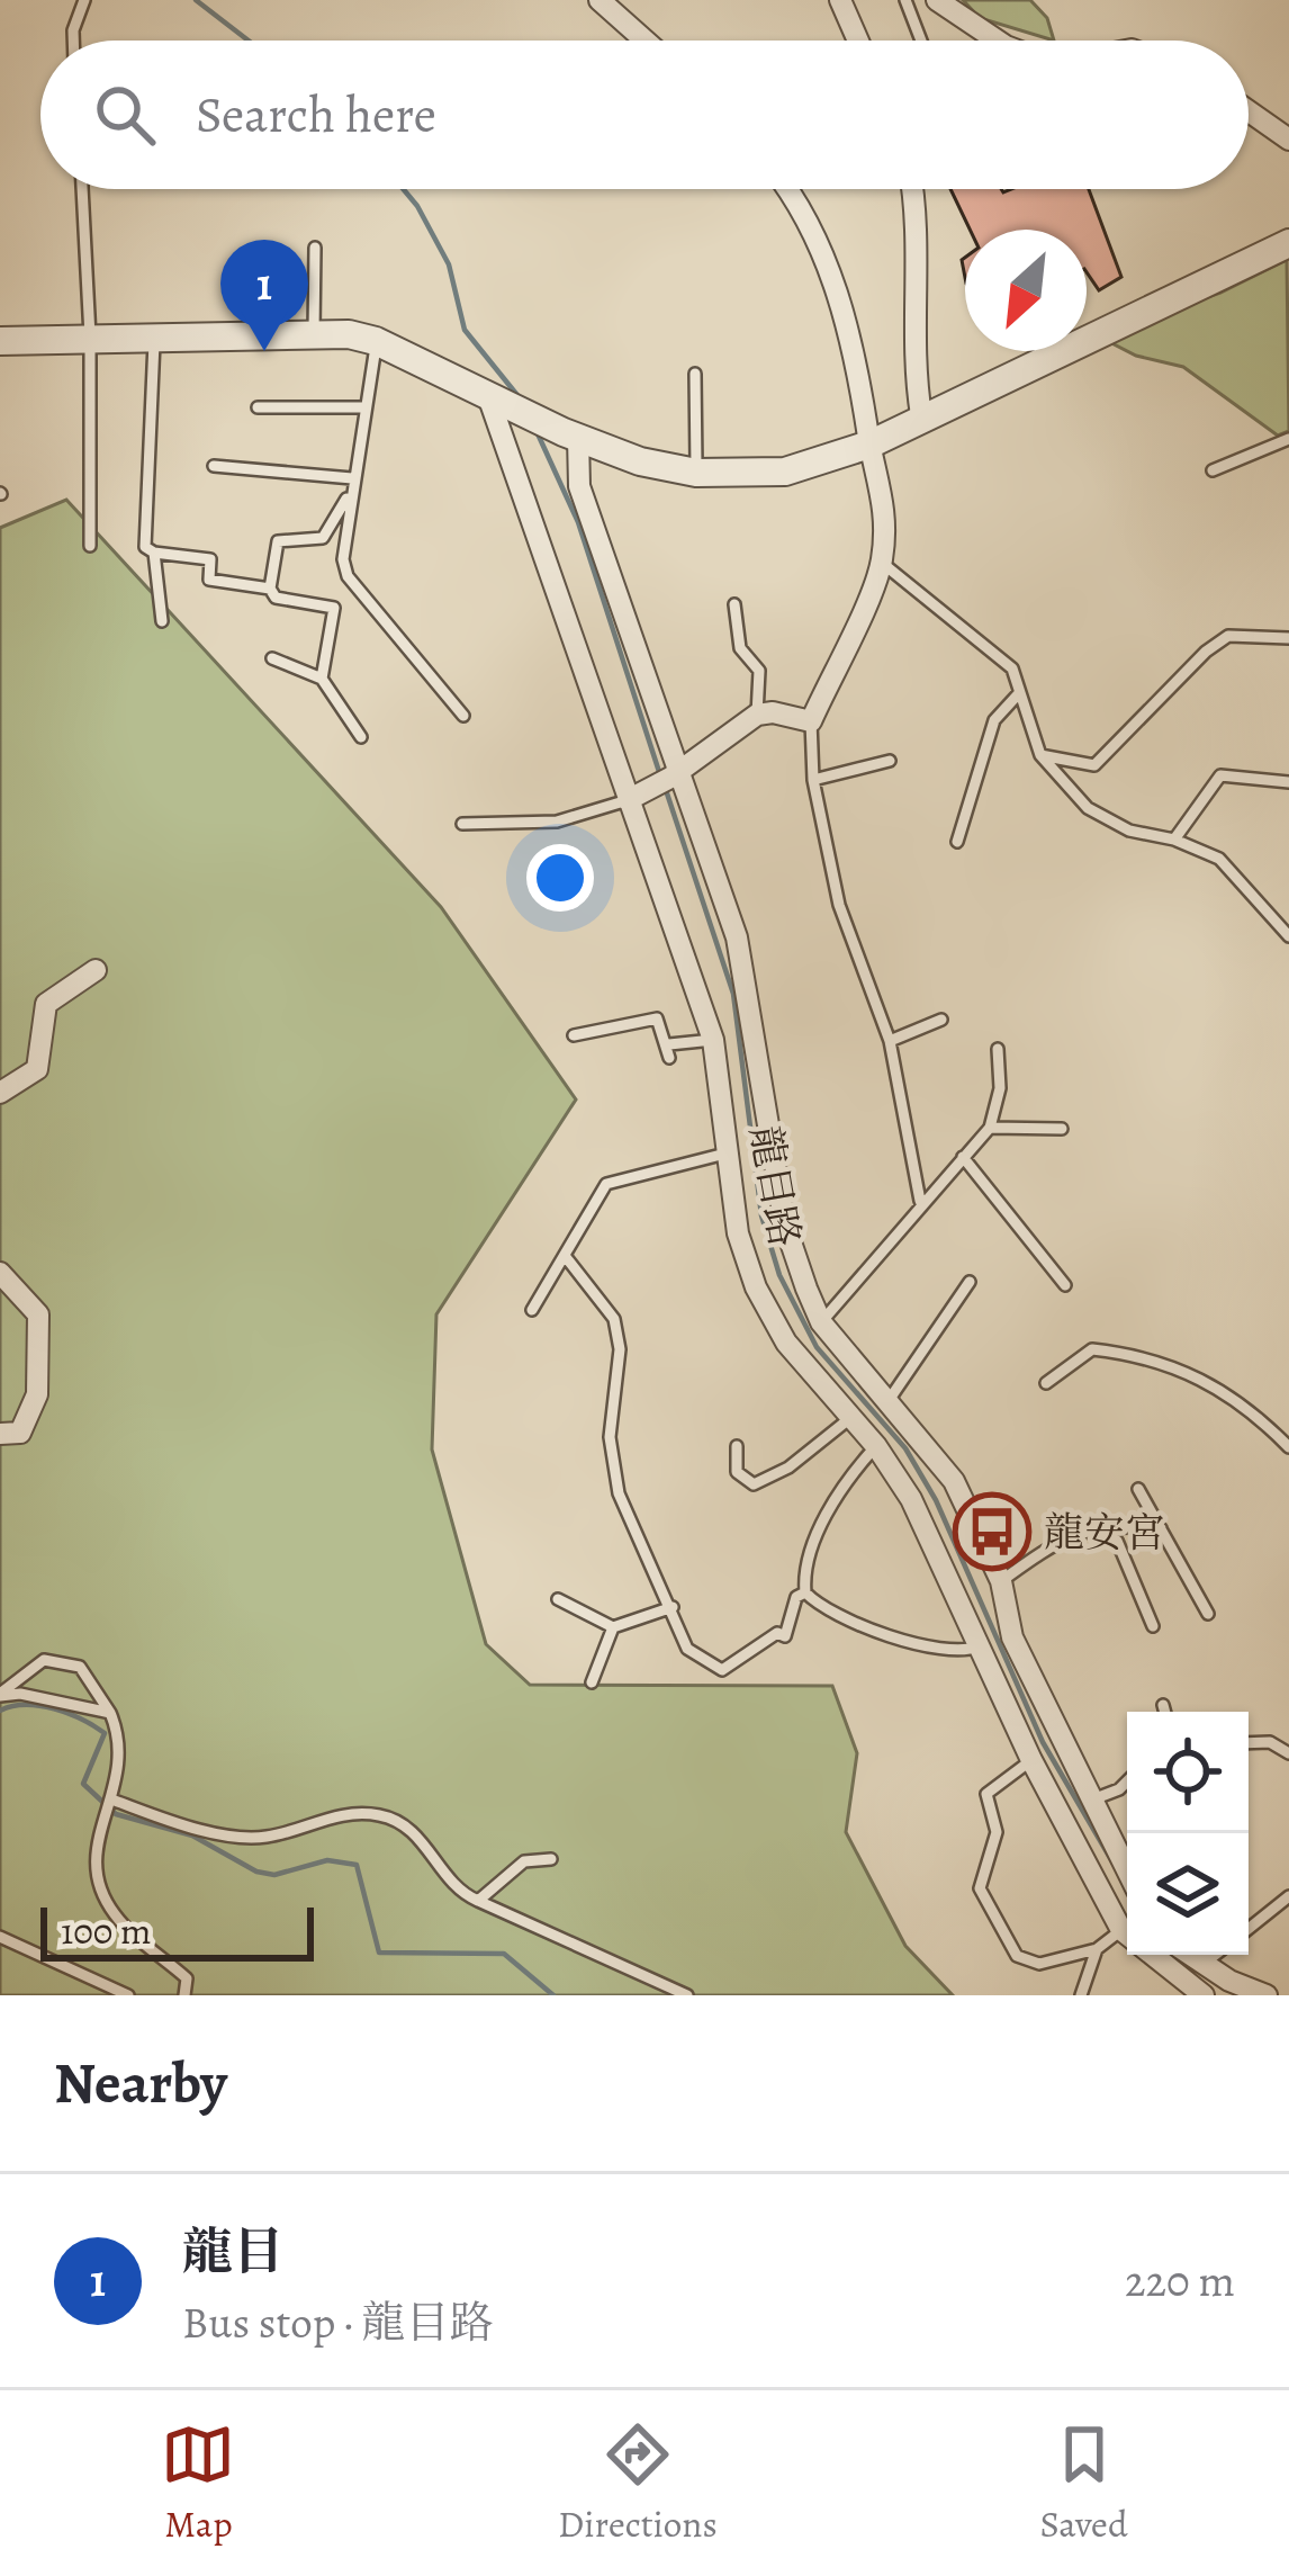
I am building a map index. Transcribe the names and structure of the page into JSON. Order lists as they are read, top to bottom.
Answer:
{
  "streets": {
    "street": ["龍目路"]
  },
  "places": {
    "bus stop": ["龍安宮"]
  },
  "scale_bar": "100 m",
  "north": "bottom left",
  "page": {
    "search": "Search here",
    "pins": "1",
    "scale": "100 m",
    "heading": "Nearby",
    "list": [
      {
        "mark": "1",
        "name": "龍目",
        "note": "Bus stop · 龍目路",
        "value": "220 m"
      }
    ],
    "nav": ["Map", "Directions", "Saved"]
  }
}
